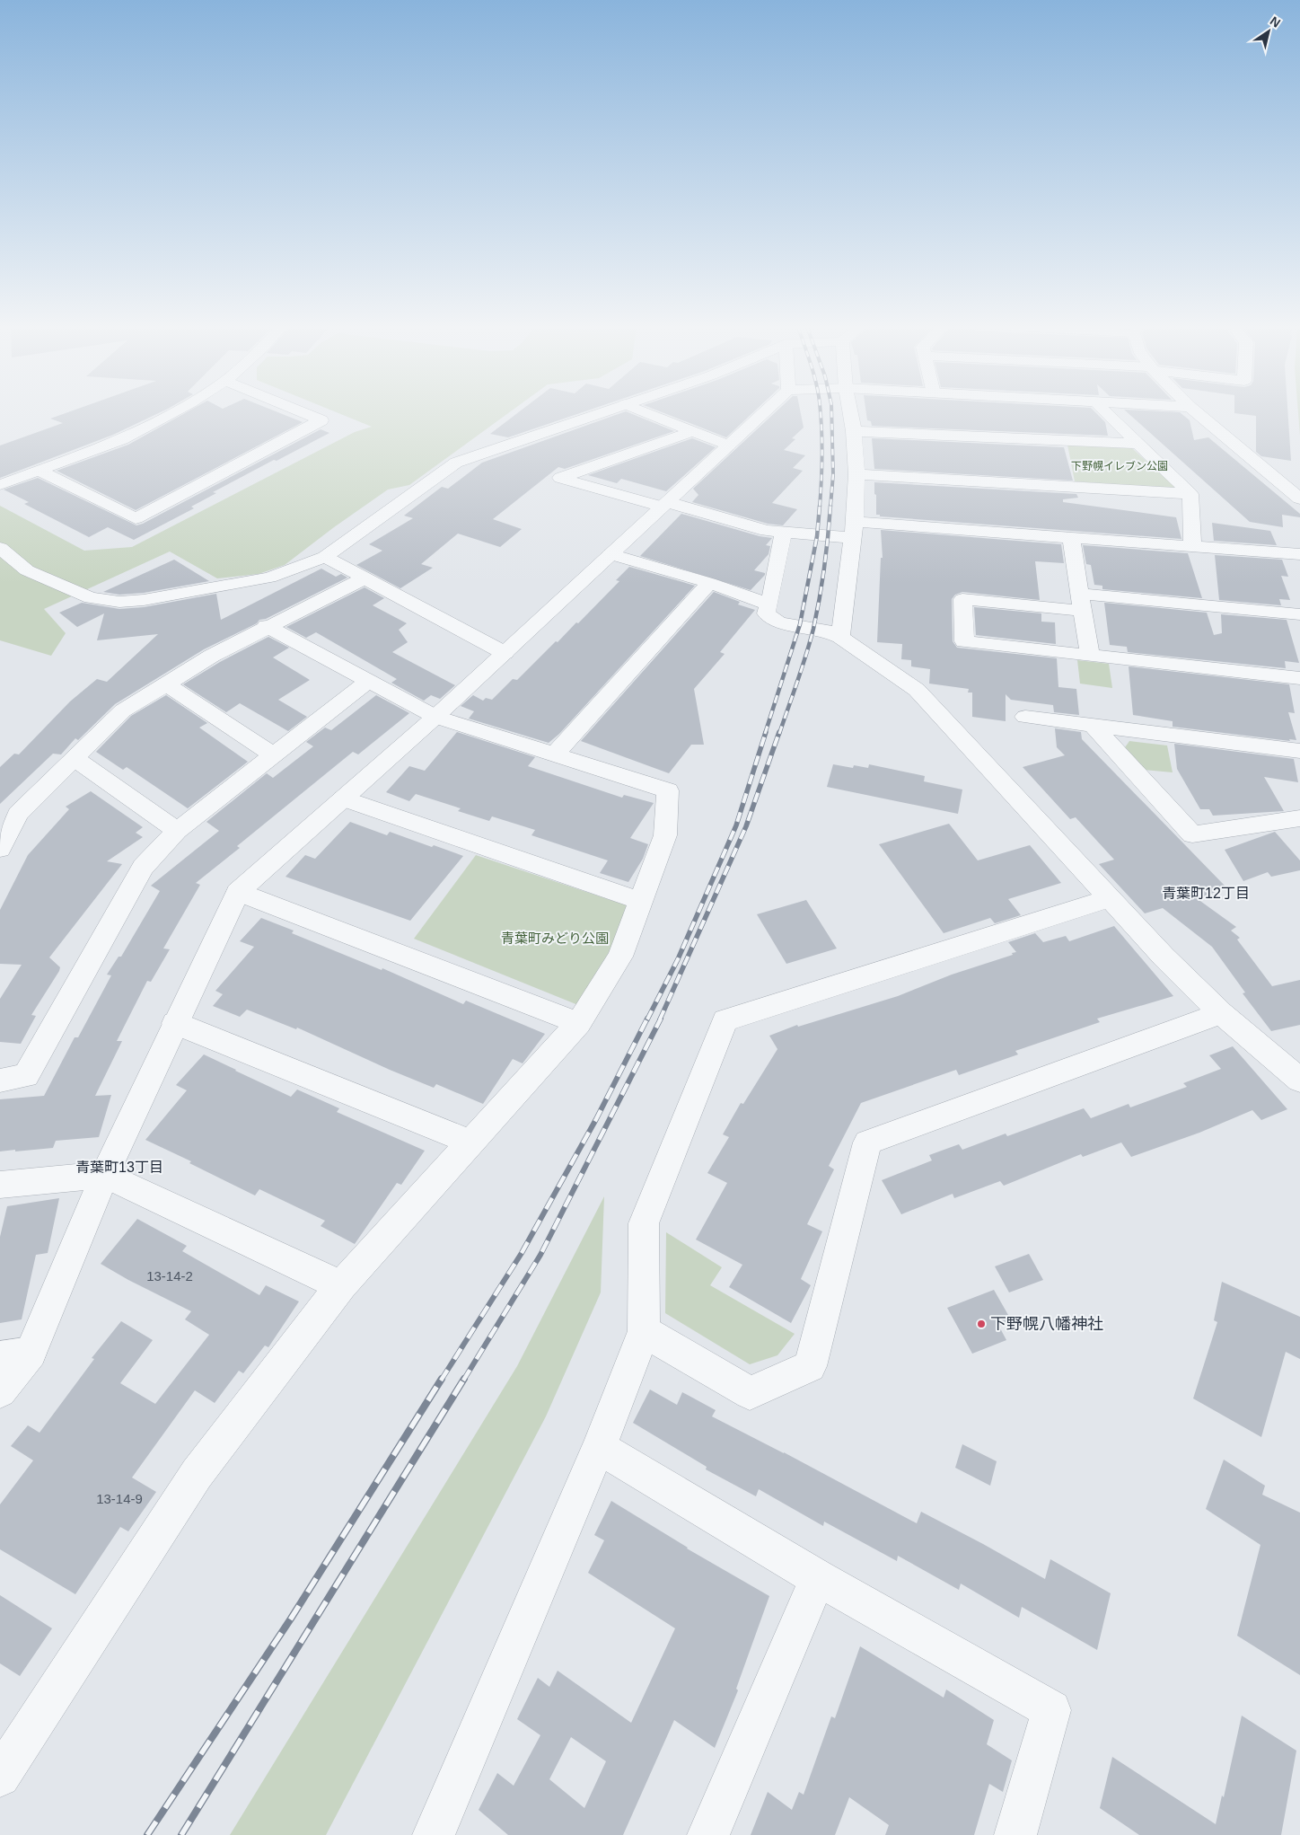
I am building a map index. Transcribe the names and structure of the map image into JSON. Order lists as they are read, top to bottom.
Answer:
{
  "districts": ["青葉町12丁目", "青葉町13丁目"],
  "parks": ["下野幌イレブン公園", "青葉町みどり公園"],
  "places": ["下野幌八幡神社"],
  "house_numbers": ["13-14-2", "13-14-9"],
  "north": "top right"
}
